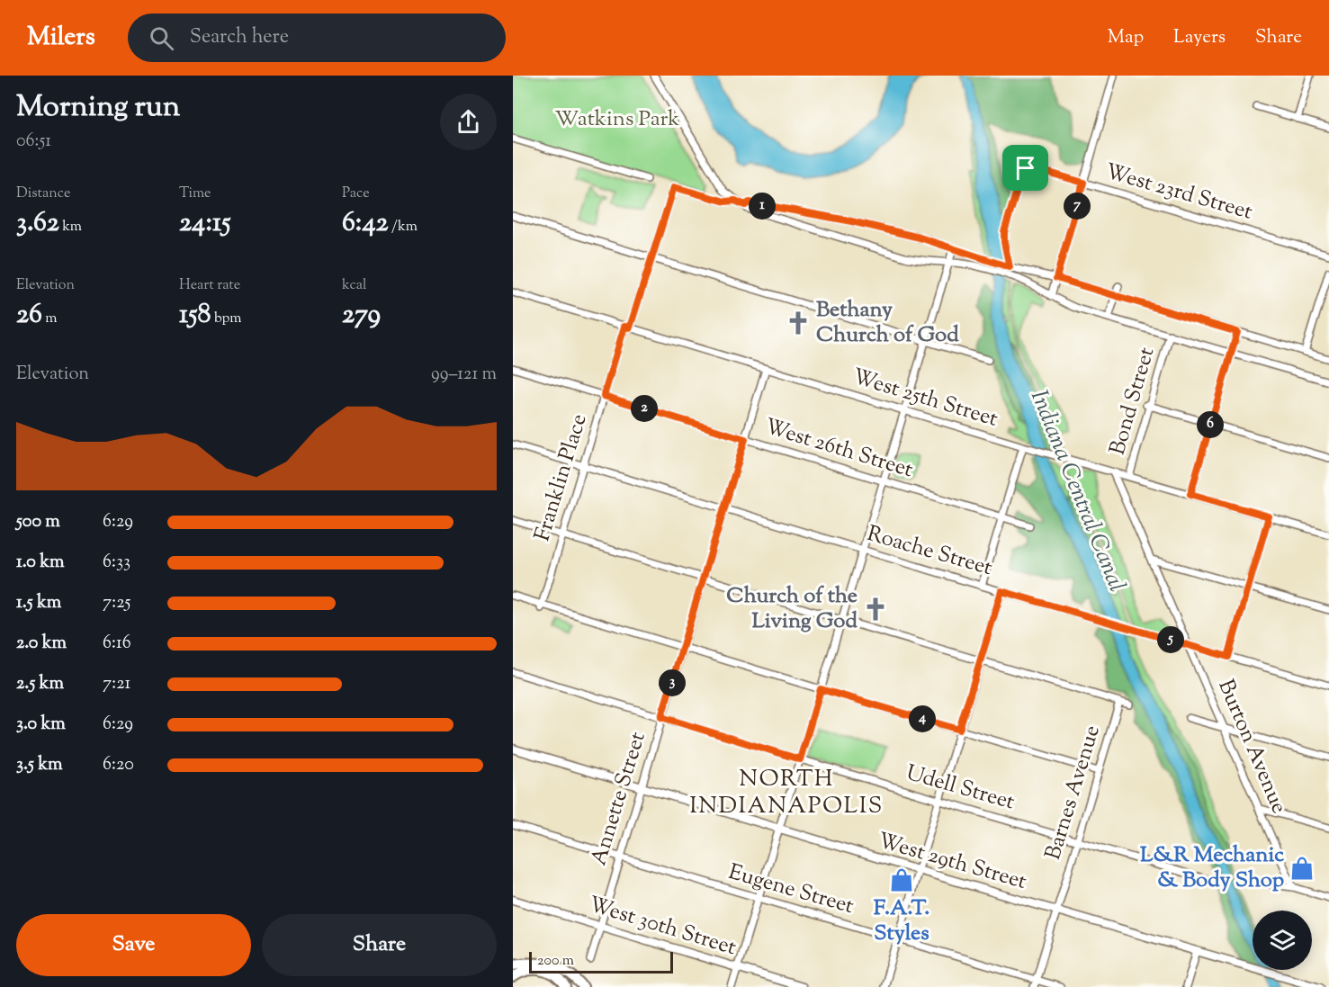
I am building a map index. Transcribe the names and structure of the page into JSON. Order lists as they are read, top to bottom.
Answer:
{
  "streets": {
    "main road": ["West 29th Street", "West 30th Street"],
    "street": [
      "West 23rd Street",
      "West 25th Street",
      "Bond Street",
      "West 26th Street",
      "Franklin Place",
      "Roache Street",
      "Burton Avenue",
      "Udell Street",
      "Barnes Avenue",
      "Annette Street",
      "Eugene Street"
    ]
  },
  "crossings": [
    ["West 25th Street", "Bond Street"],
    ["West 25th Street", "Franklin Place"],
    ["West 25th Street", "Burton Avenue"],
    ["West 25th Street", "Annette Street"],
    ["West 26th Street", "Franklin Place"],
    ["West 26th Street", "Annette Street"],
    ["Franklin Place", "Roache Street"],
    ["Roache Street", "Burton Avenue"],
    ["Roache Street", "Annette Street"],
    ["Udell Street", "Barnes Avenue"],
    ["Udell Street", "Annette Street"],
    ["Barnes Avenue", "West 29th Street"],
    ["Barnes Avenue", "Eugene Street"],
    ["Annette Street", "West 29th Street"],
    ["Annette Street", "Eugene Street"],
    ["Annette Street", "West 30th Street"]
  ],
  "districts": ["NORTH INDIANAPOLIS"],
  "water": ["Indiana Central Canal"],
  "parks": ["Watkins Park"],
  "places": {
    "church": ["Bethany Church of God", "Church of the Living God"],
    "shop": ["L&R Mechanic & Body Shop", "F.A.T. Styles"]
  },
  "scale_bar": "200 m",
  "page": {
    "header": "Milers",
    "search": "Search here",
    "nav": ["Map", "Layers", "Share"],
    "heading": ["Morning run", "06:51"],
    "stats": [
      ["Distance", "3.62 km"],
      ["Time", "24:15"],
      ["Pace", "6:42 /km"],
      ["Elevation", "26 m"],
      ["Heart rate", "158 bpm"],
      ["kcal", "279"]
    ],
    "pins": [
      "1",
      "7",
      "2",
      "6",
      "5",
      "3",
      "4"
    ],
    "chart": ["Elevation", "99–121 m"],
    "list": [
      {
        "name": "500 m",
        "note": "6:29"
      },
      {
        "name": "1.0 km",
        "note": "6:33"
      },
      {
        "name": "1.5 km",
        "note": "7:25"
      },
      {
        "name": "2.0 km",
        "note": "6:16"
      },
      {
        "name": "2.5 km",
        "note": "7:21"
      },
      {
        "name": "3.0 km",
        "note": "6:29"
      },
      {
        "name": "3.5 km",
        "note": "6:20"
      }
    ],
    "buttons": ["Save", "Share"],
    "scale": "200 m"
  }
}
